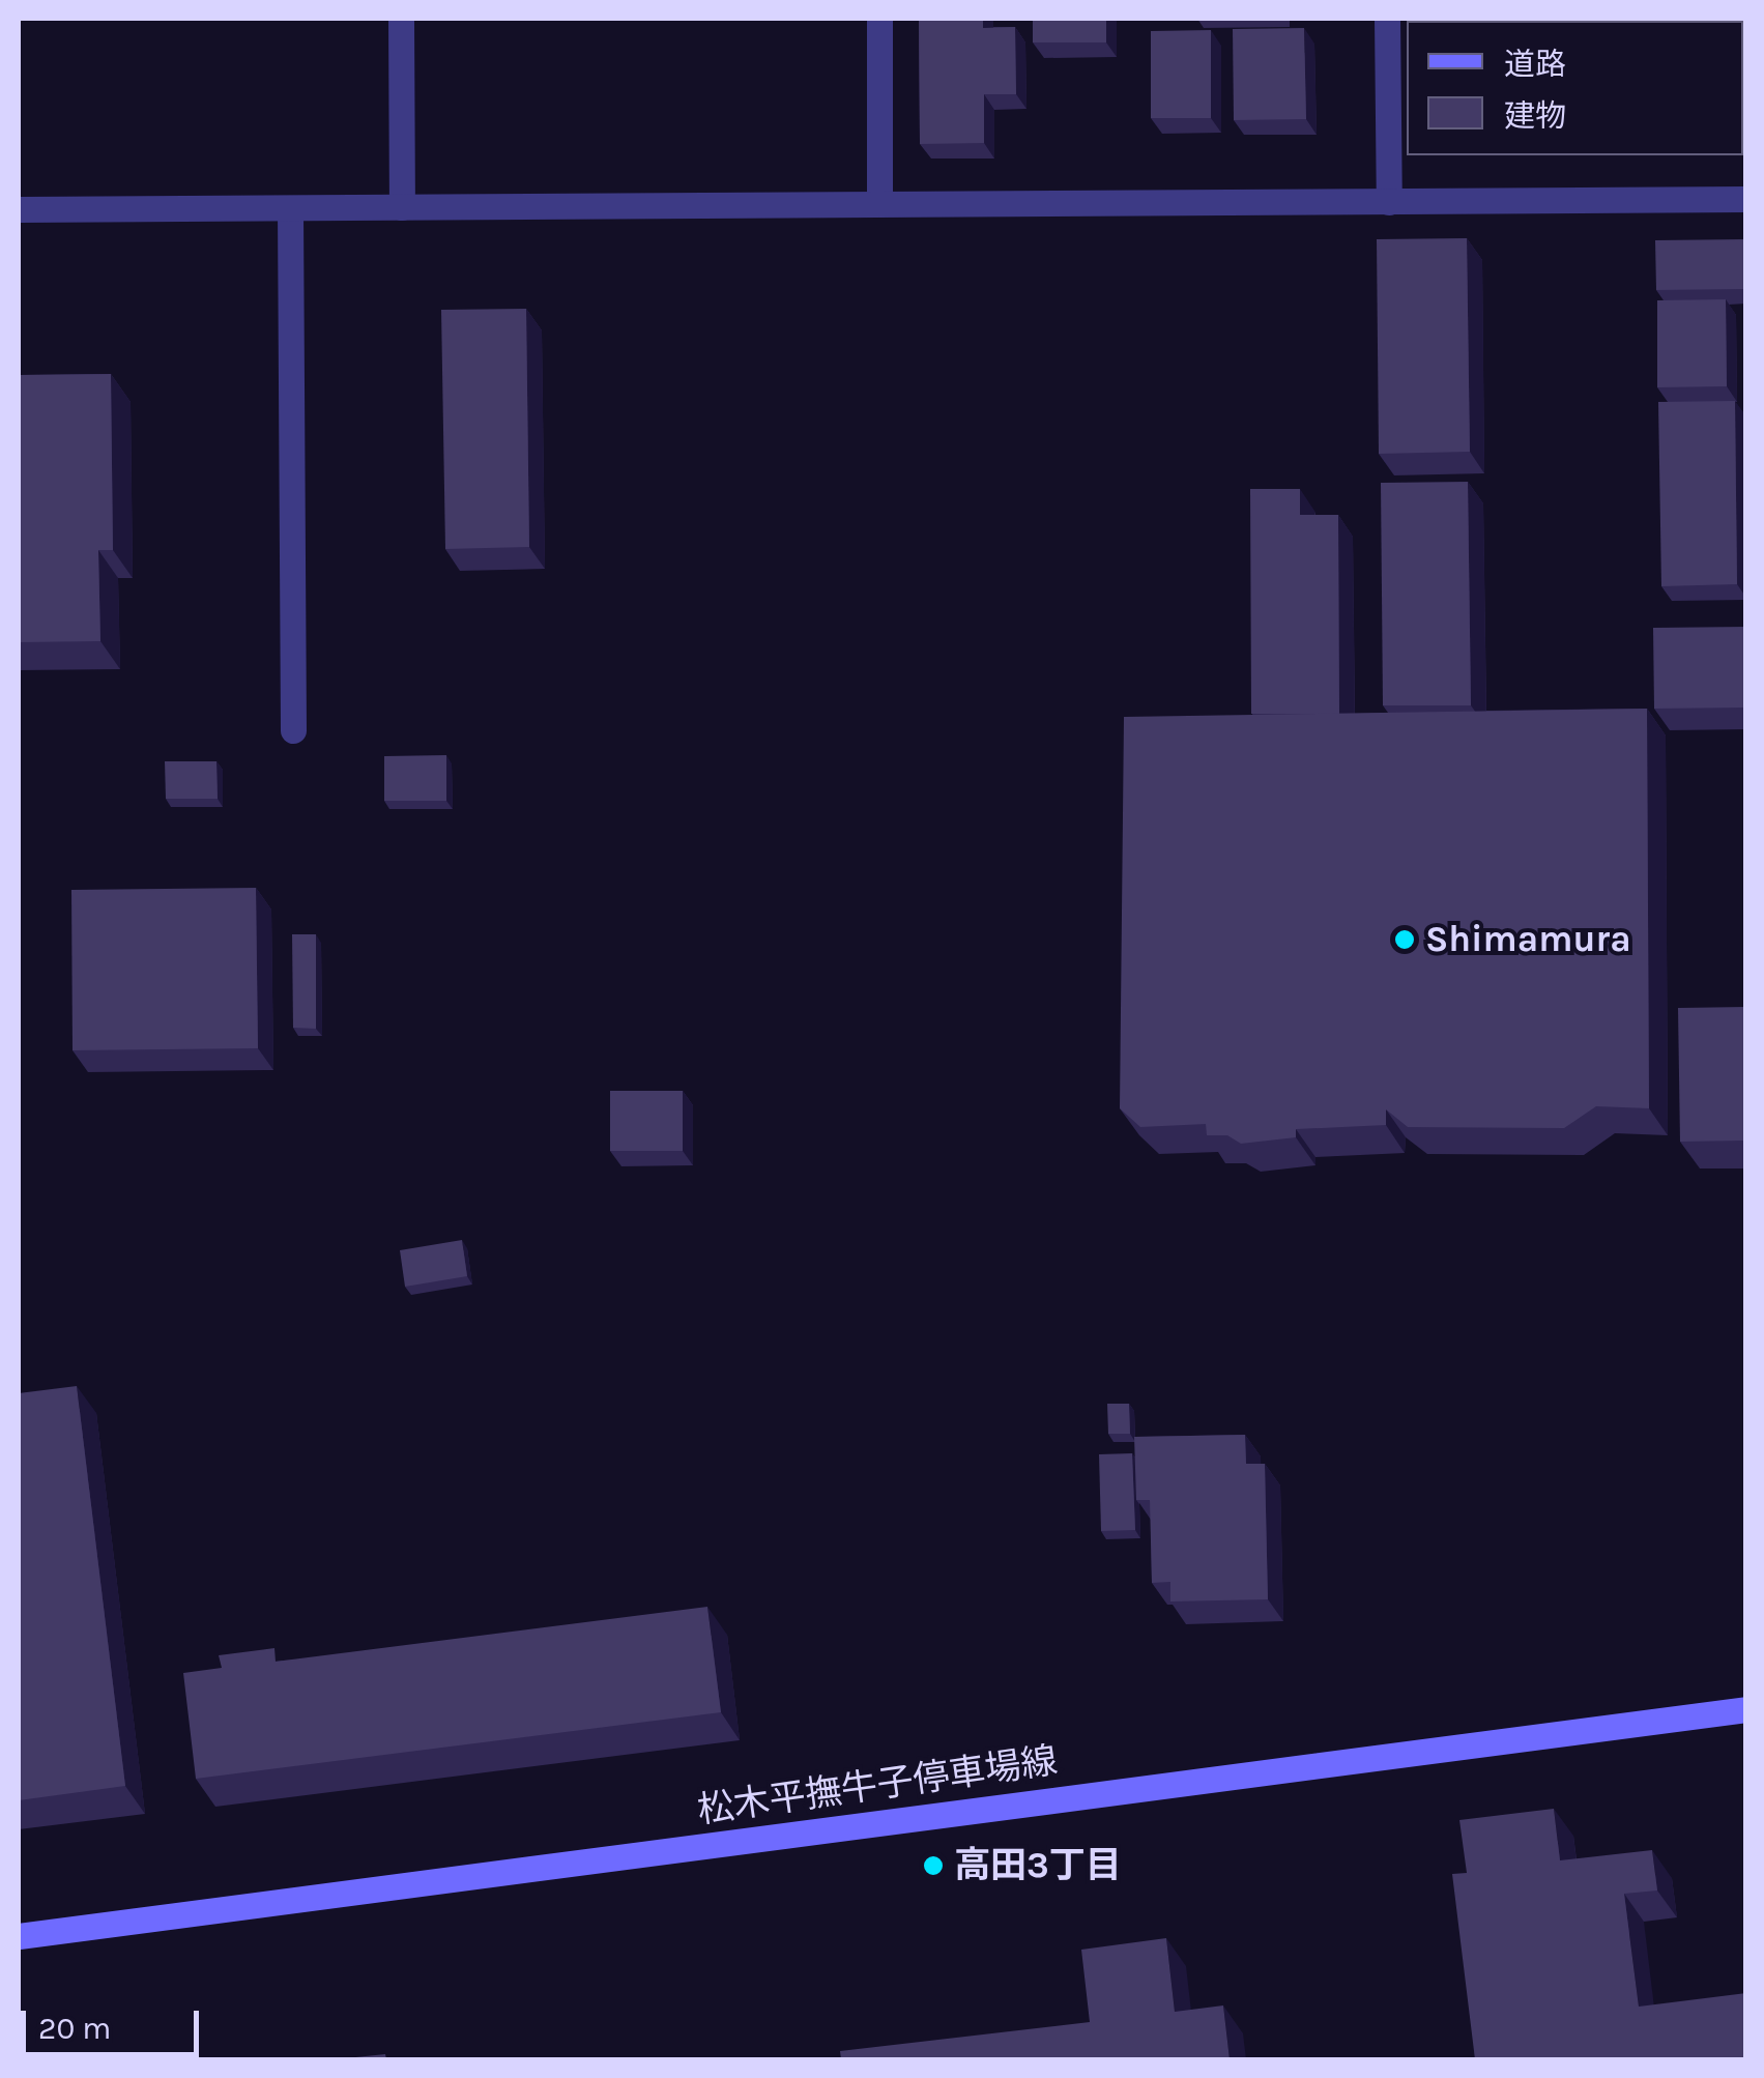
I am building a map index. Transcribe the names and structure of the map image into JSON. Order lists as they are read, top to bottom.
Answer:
{
  "streets": {
    "main road": ["松木平撫牛子停車場線"]
  },
  "places": ["Shimamura", "高田3丁目"],
  "legend": ["道路", "建物"],
  "scale_bar": "20 m"
}
